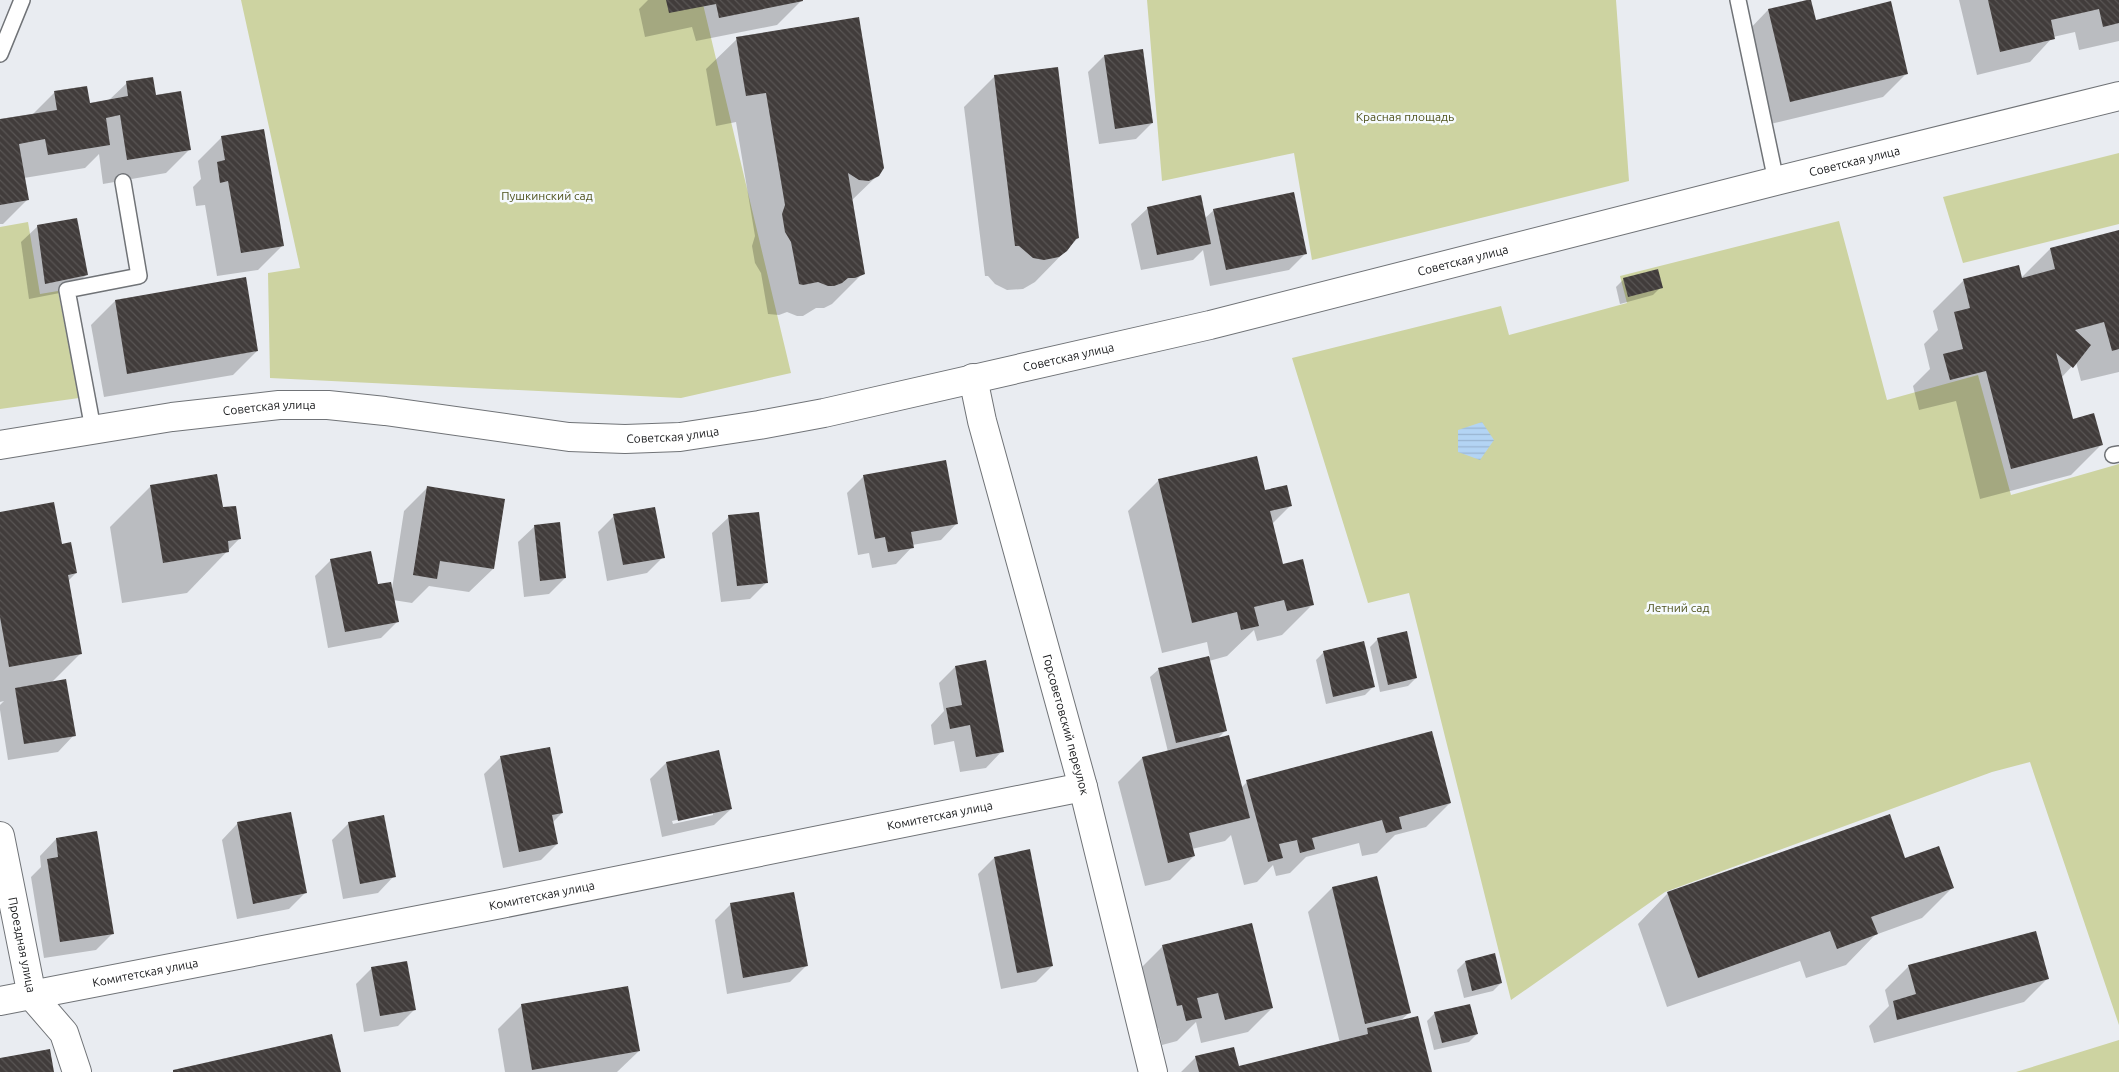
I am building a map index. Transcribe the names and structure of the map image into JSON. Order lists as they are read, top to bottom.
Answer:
{
  "streets": {
    "main road": [
      "Советская улица",
      "Горсоветовский переулок",
      "Комитетская улица",
      "Проездная улица"
    ]
  },
  "crossings": [
    ["Советская улица", "Горсоветовский переулок"],
    ["Горсоветовский переулок", "Комитетская улица"],
    ["Комитетская улица", "Проездная улица"]
  ],
  "parks": ["Красная площадь", "Пушкинский сад", "Летний сад"]
}
